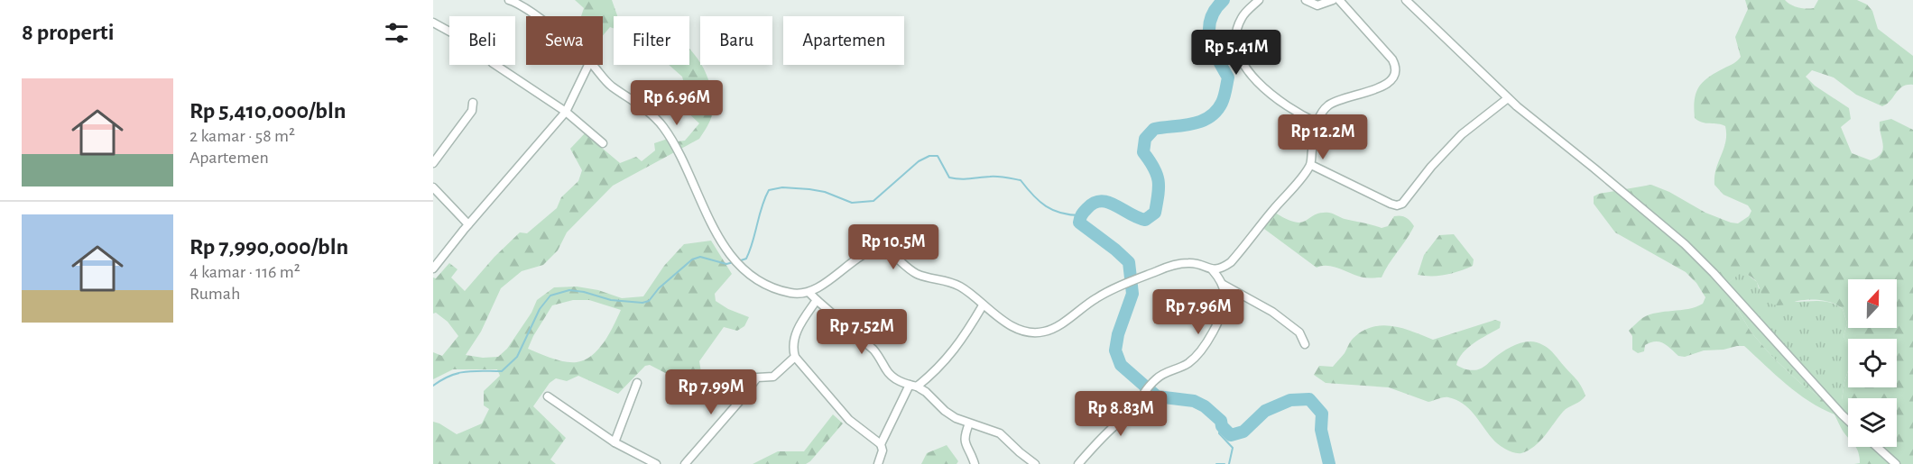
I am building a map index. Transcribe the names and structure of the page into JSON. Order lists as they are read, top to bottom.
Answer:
{
  "north": "top",
  "page": {
    "heading": "8 properti",
    "chip": [
      "Beli",
      "Sewa",
      "Filter",
      "Baru",
      "Apartemen"
    ],
    "price": [
      "Rp 5.41M",
      "Rp 6.96M",
      "Rp 12.2M",
      "Rp 10.5M",
      "Rp 7.96M",
      "Rp 7.52M",
      "Rp 7.99M",
      "Rp 8.83M"
    ],
    "list": [
      {
        "name": "Rp 5,410,000/bln",
        "note": "2 kamar · 58 m² · Apartemen"
      },
      {
        "name": "Rp 7,990,000/bln",
        "note": "4 kamar · 116 m² · Rumah"
      }
    ]
  }
}
